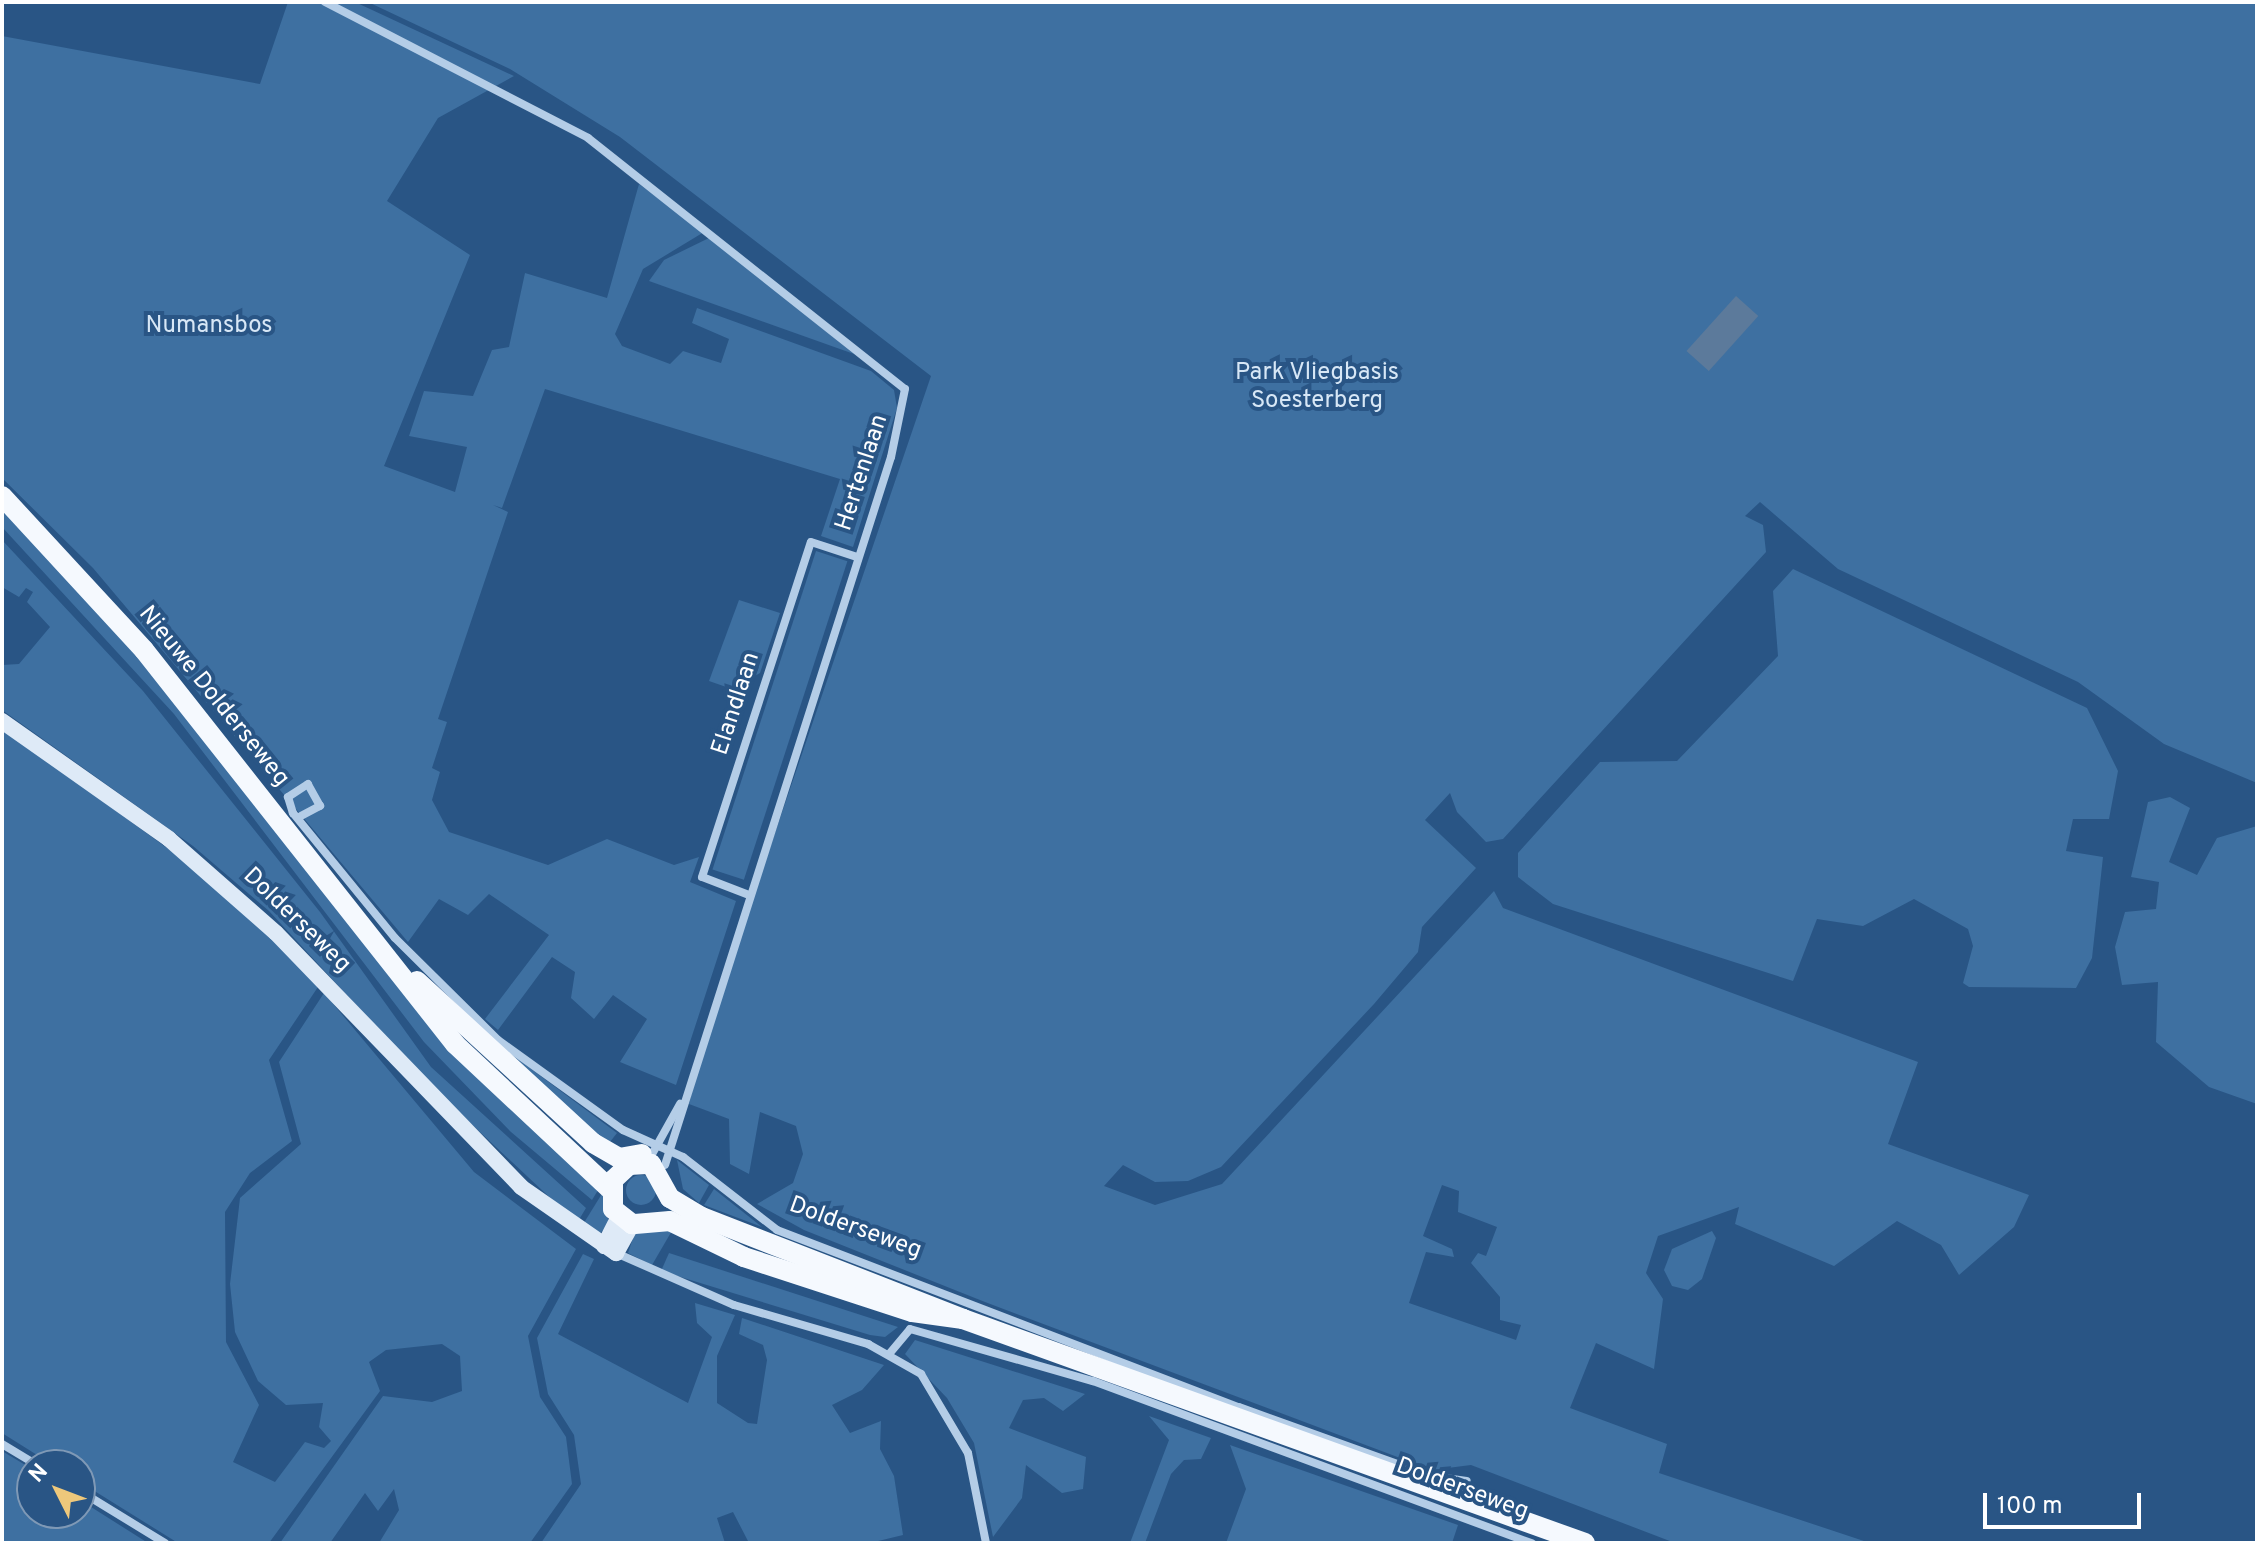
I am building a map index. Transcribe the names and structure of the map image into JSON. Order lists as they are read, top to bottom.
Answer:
{
  "streets": {
    "main road": ["Nieuwe Dolderseweg", "Dolderseweg"],
    "street": ["Hertenlaan", "Elandlaan"]
  },
  "crossings": [
    ["Hertenlaan", "Nieuwe Dolderseweg"],
    ["Hertenlaan", "Elandlaan"],
    ["Hertenlaan", "Dolderseweg"],
    ["Nieuwe Dolderseweg", "Dolderseweg"]
  ],
  "parks": ["Numansbos", "Park Vliegbasis Soesterberg"],
  "scale_bar": "100 m",
  "north": "top left"
}
